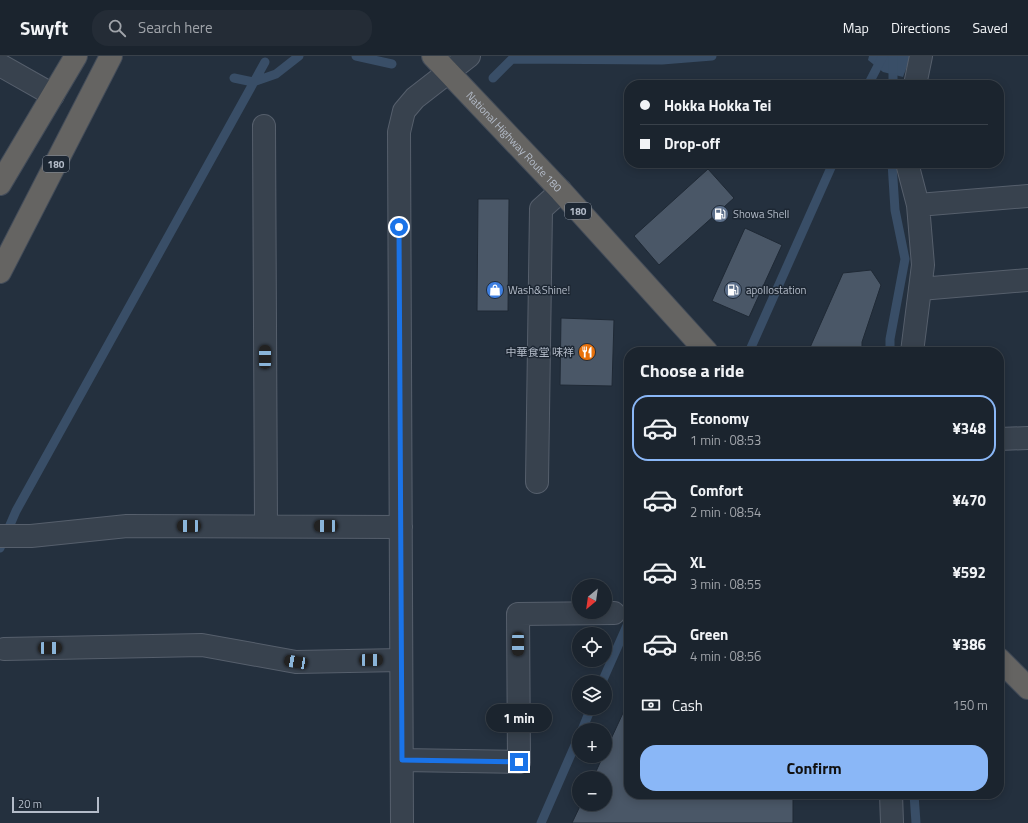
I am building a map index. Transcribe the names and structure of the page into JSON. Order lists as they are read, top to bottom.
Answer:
{
  "streets": {
    "highway": ["National Highway Route 180", "180"]
  },
  "places": {
    "fuel station": ["Showa Shell", "apollostation"],
    "shop": ["Wash&Shine!"],
    "restaurant": ["中華食堂 味祥"]
  },
  "scale_bar": "20 m",
  "north": "bottom left",
  "page": {
    "header": "Swyft",
    "search": "Search here",
    "nav": ["Map", "Directions", "Saved"],
    "banner": ["Hokka Hokka Tei", "Drop-off"],
    "heading": "Choose a ride",
    "list": [
      {
        "name": "Economy",
        "note": "1 min · 08:53",
        "value": "¥348"
      },
      {
        "name": "Comfort",
        "note": "2 min · 08:54",
        "value": "¥470"
      },
      {
        "name": "XL",
        "note": "3 min · 08:55",
        "value": "¥592"
      },
      {
        "name": "Green",
        "note": "4 min · 08:56",
        "value": "¥386"
      }
    ],
    "map_buttons": ["+", "−"],
    "pay": ["Cash", "150 m"],
    "bubble": "1 min",
    "buttons": "Confirm",
    "scale": "20 m"
  }
}
